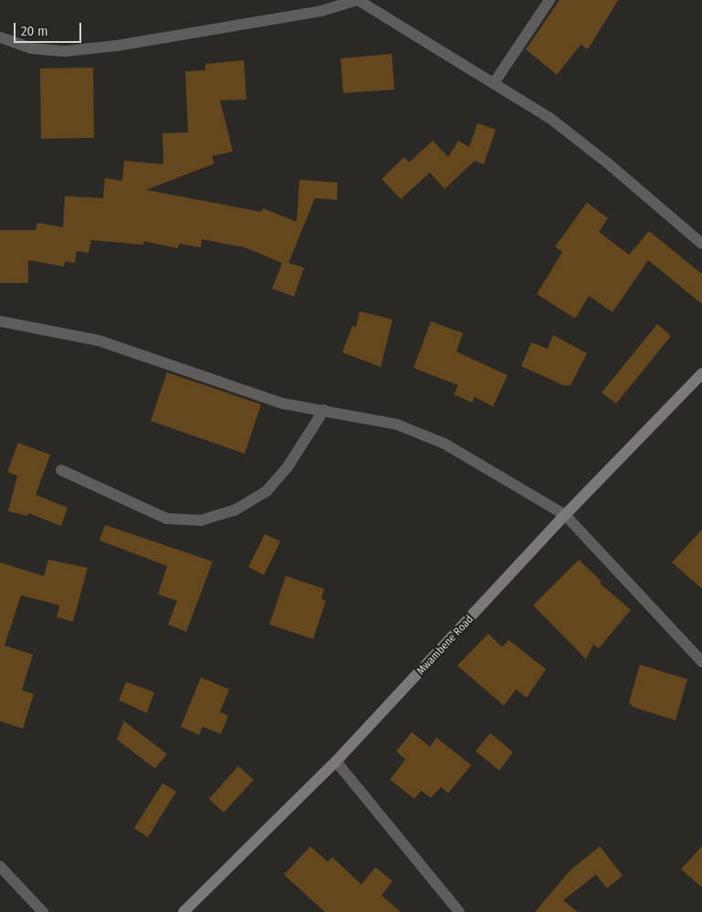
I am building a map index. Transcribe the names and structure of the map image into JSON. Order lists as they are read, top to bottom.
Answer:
{
  "streets": {
    "street": ["Mwambene Road"]
  },
  "scale_bar": "20 m"
}
